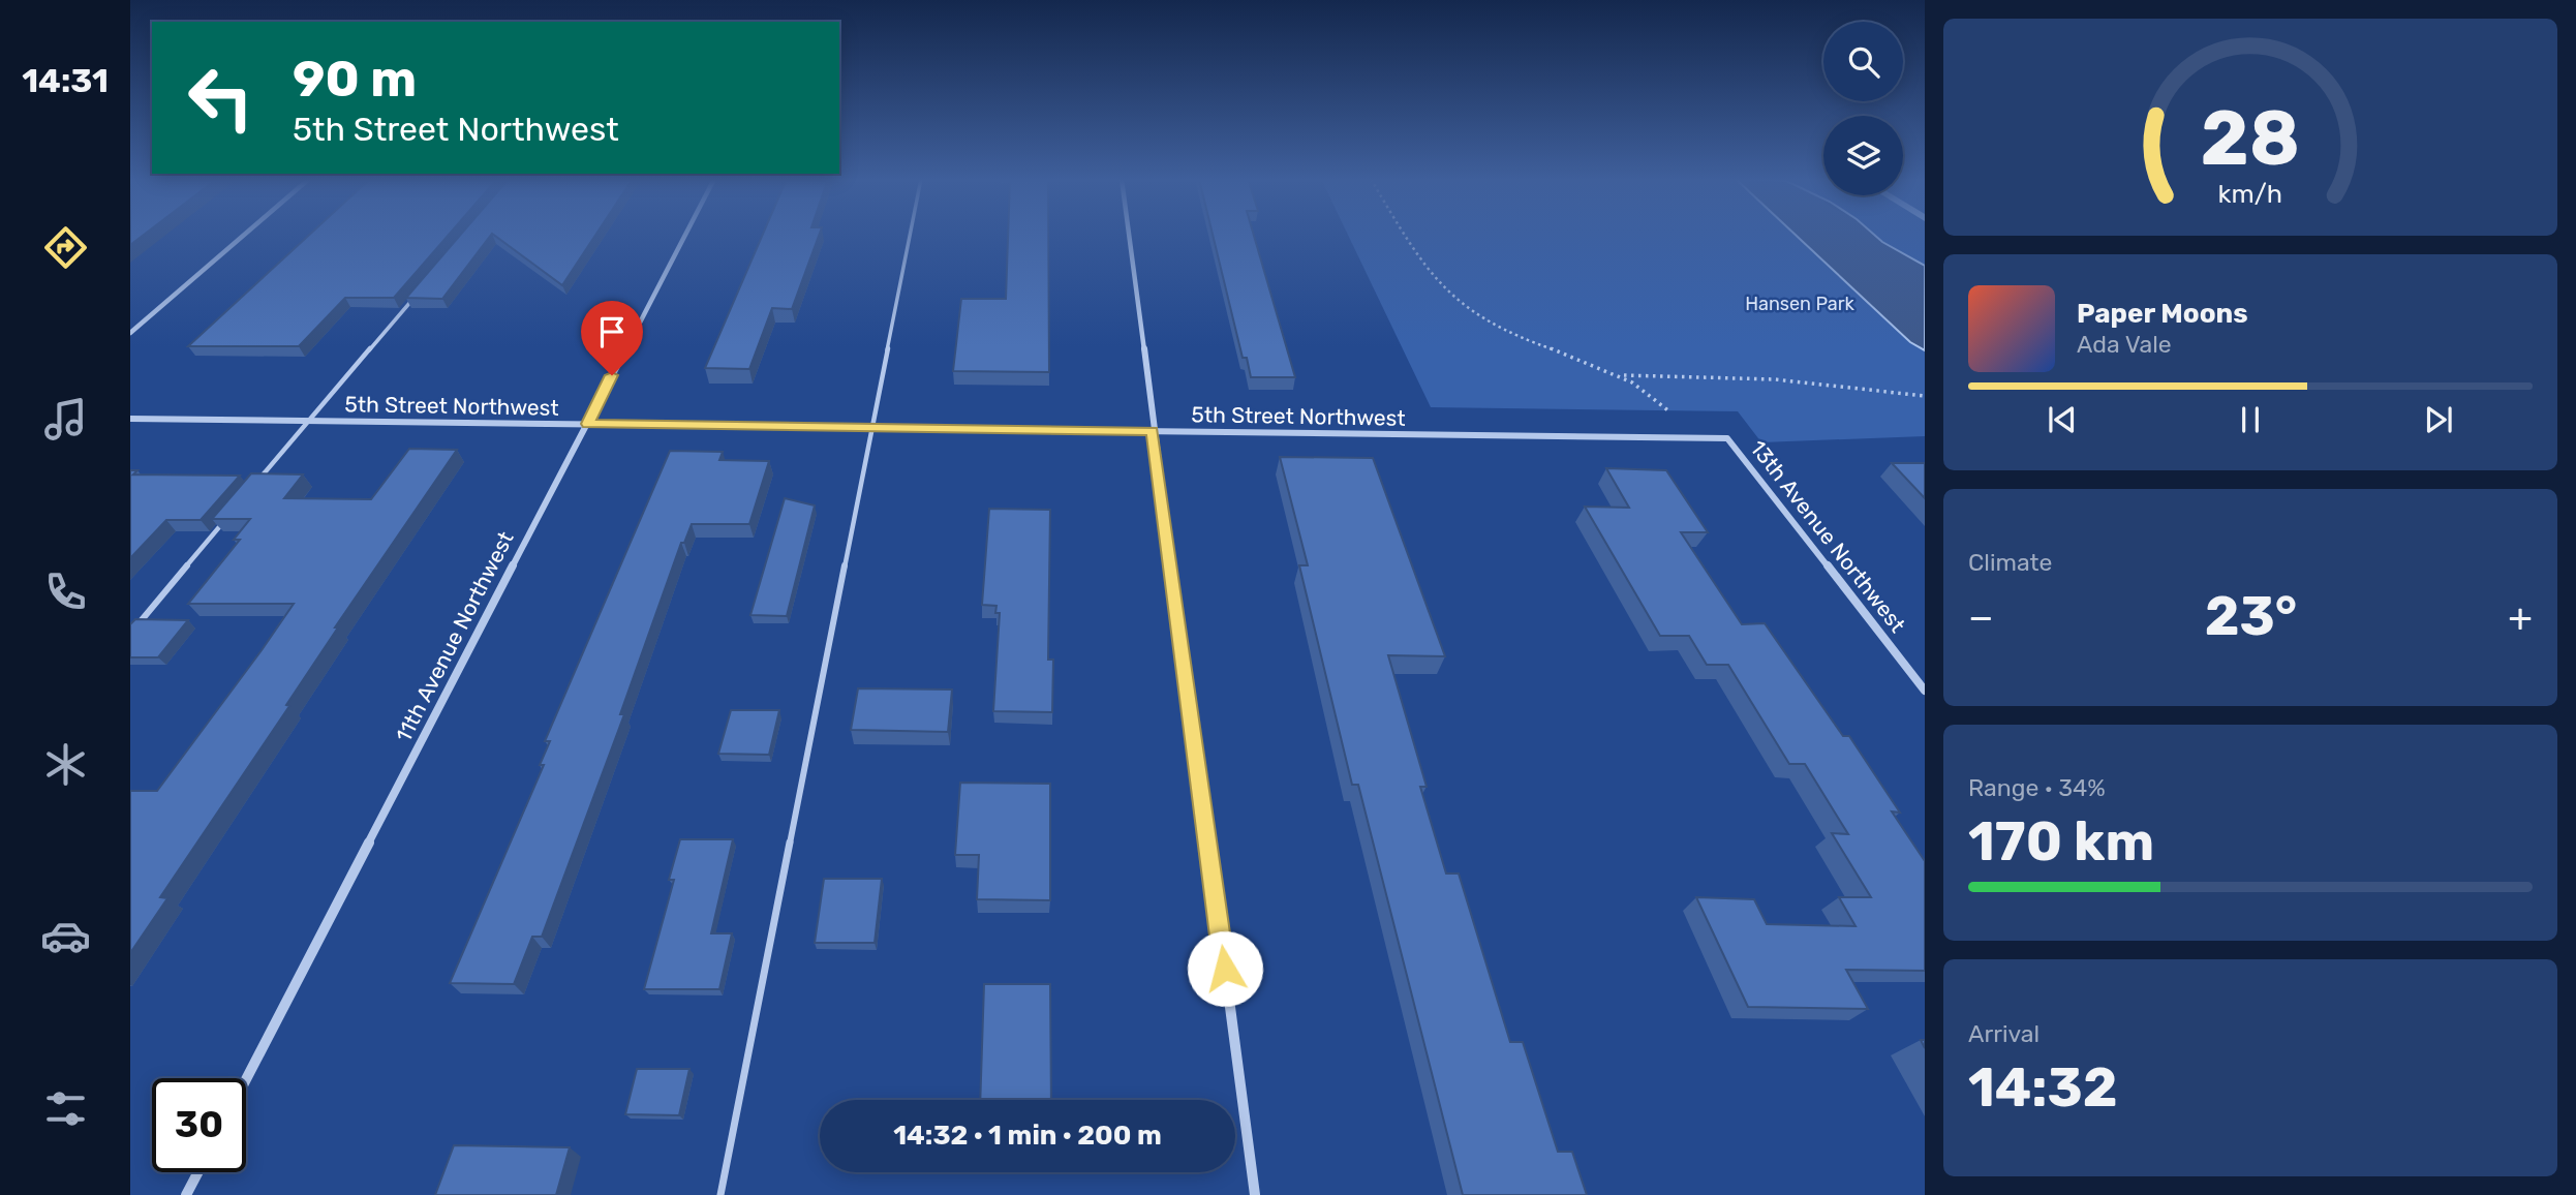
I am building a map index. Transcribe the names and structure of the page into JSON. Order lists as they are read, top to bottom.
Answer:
{
  "streets": {
    "street": ["5th Street Northwest", "13th Avenue Northwest", "11th Avenue Northwest"]
  },
  "crossings": [
    ["5th Street Northwest", "13th Avenue Northwest"],
    ["5th Street Northwest", "11th Avenue Northwest"]
  ],
  "parks": ["Hansen Park"],
  "page": {
    "tabs": "14:31",
    "turn": ["90 m", "5th Street Northwest"],
    "song": ["Paper Moons", "Ada Vale"],
    "tile": [
      "Climate",
      ["Range · 34%", "170 km"],
      ["Arrival", "14:32"]
    ],
    "heat": ["−", "23°", "+"],
    "limit": "30",
    "trip": "14:32 · 1 min · 200 m",
    "gauge": ["28", "km/h"]
  }
}
